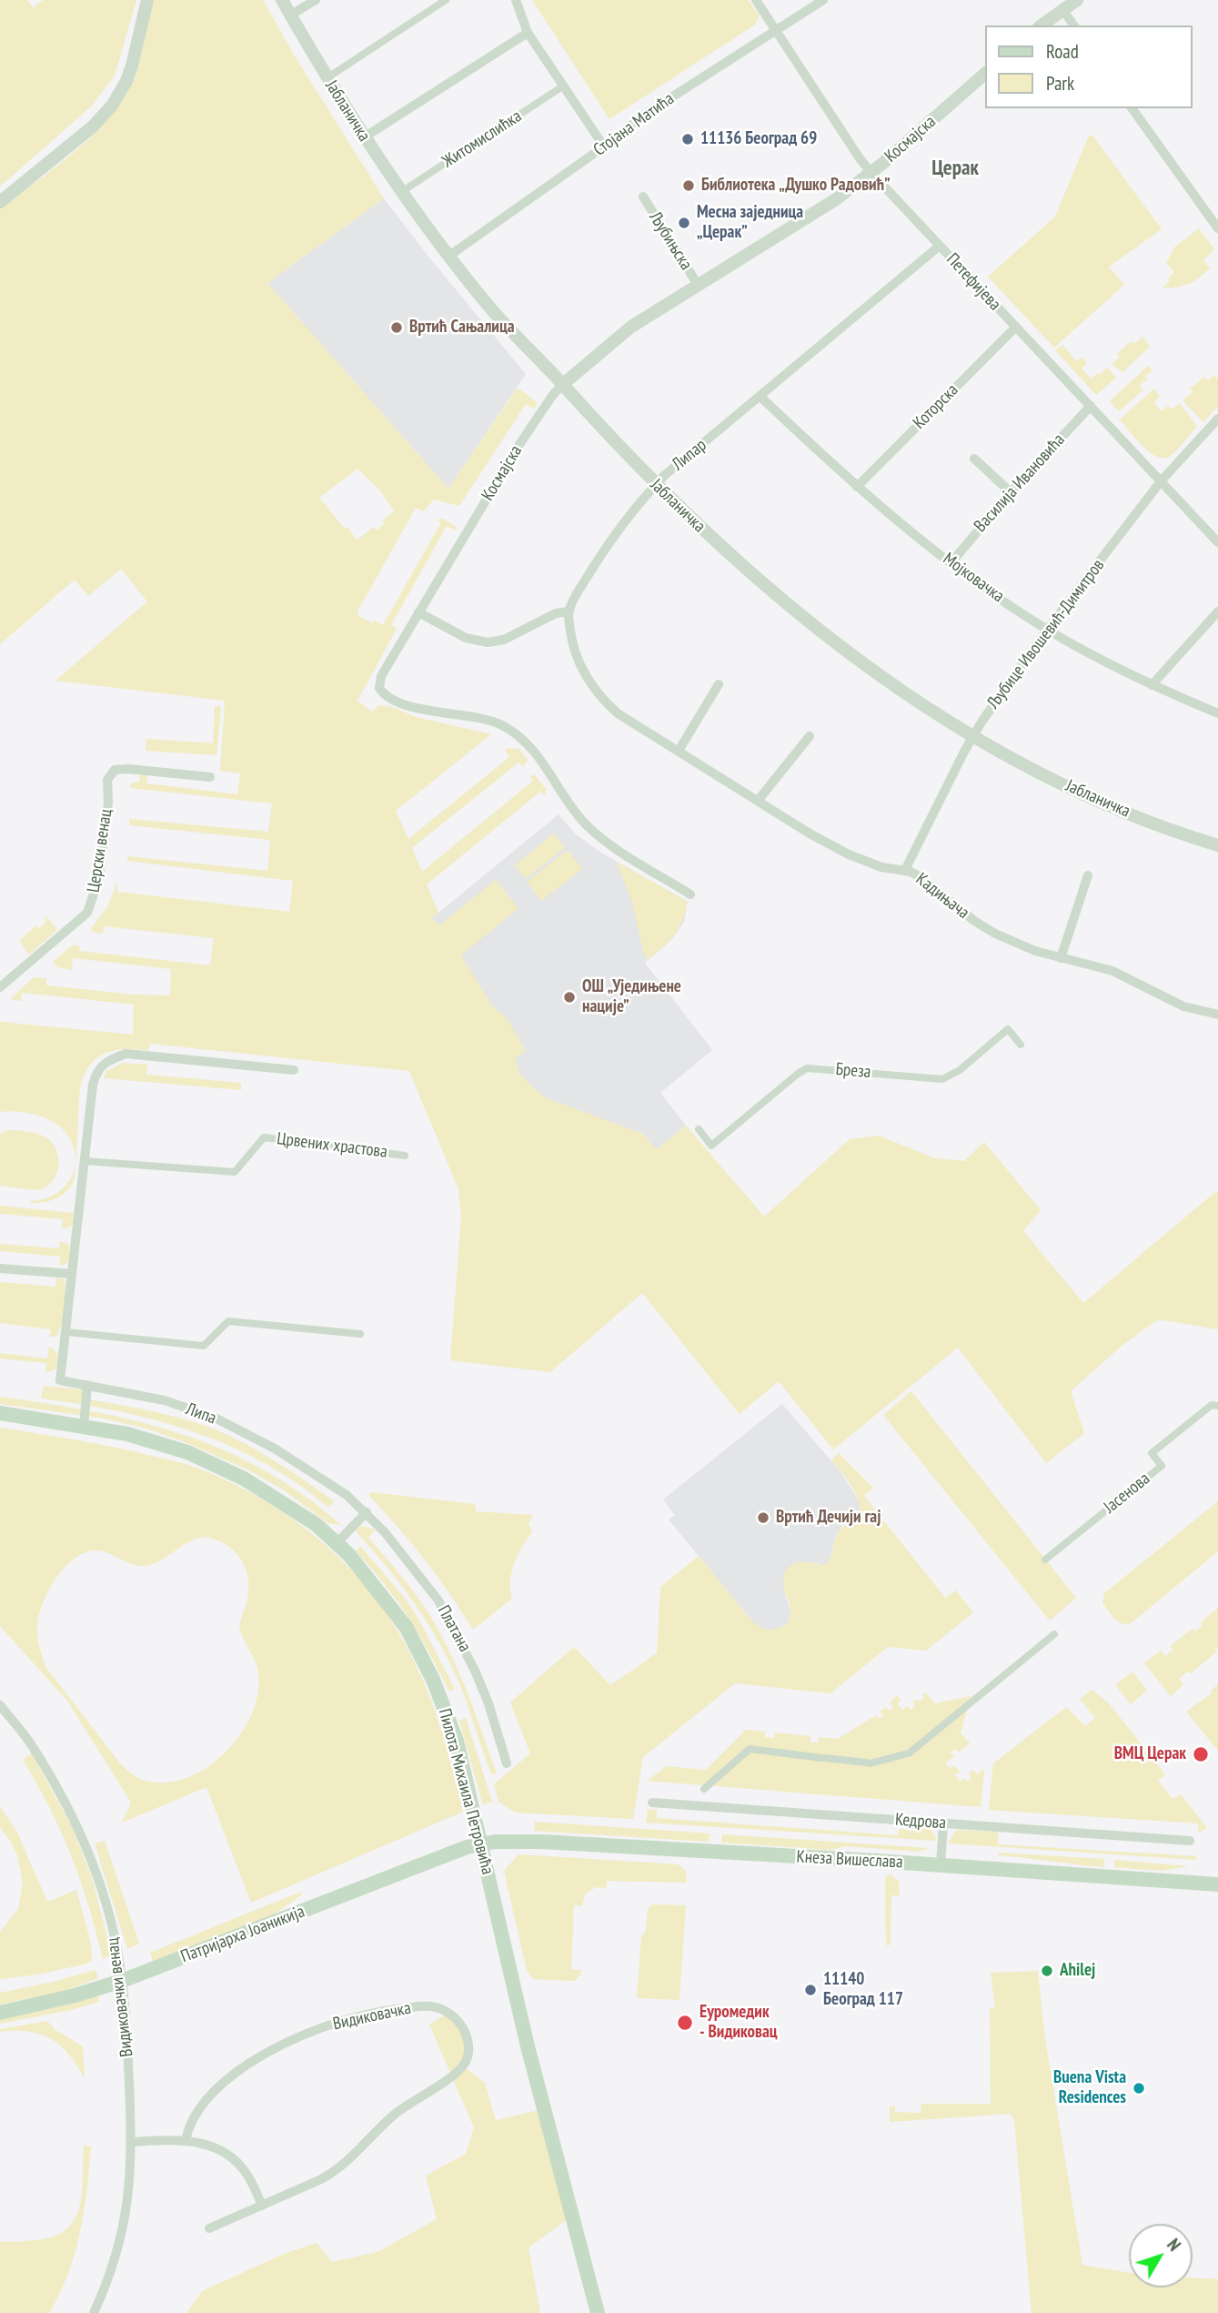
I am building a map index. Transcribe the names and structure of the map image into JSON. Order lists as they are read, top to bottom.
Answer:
{
  "streets": {
    "main road": ["Пилота Михаила Петровића", "Кнеза Вишеслава", "Патријарха Јоаникија"],
    "street": [
      "Јабланичка",
      "Стојана Матића",
      "Житомислићка",
      "Космајска",
      "Љубињска",
      "Петефијева",
      "Которска",
      "Липар",
      "Василија Ивановића",
      "Мојковачка",
      "Љубице Ивошевић-Димитров",
      "Церски венац",
      "Кадињача",
      "Бреза",
      "Црвених храстова",
      "Липа",
      "Јасенова",
      "Платана",
      "Кедрова",
      "Видиковачки венац",
      "Видиковачка"
    ]
  },
  "crossings": [
    ["Јабланичка", "Стојана Матића"],
    ["Јабланичка", "Житомислићка"],
    ["Јабланичка", "Космајска"],
    ["Јабланичка", "Липар"],
    ["Јабланичка", "Љубице Ивошевић-Димитров"],
    ["Стојана Матића", "Петефијева"],
    ["Космајска", "Љубињска"],
    ["Космајска", "Петефијева"],
    ["Петефијева", "Которска"],
    ["Петефијева", "Липар"],
    ["Петефијева", "Василија Ивановића"],
    ["Петефијева", "Љубице Ивошевић-Димитров"],
    ["Которска", "Мојковачка"],
    ["Липар", "Мојковачка"],
    ["Липар", "Кадињача"],
    ["Василија Ивановића", "Мојковачка"],
    ["Мојковачка", "Љубице Ивошевић-Димитров"],
    ["Љубице Ивошевић-Димитров", "Кадињача"],
    ["Црвених храстова", "Липа"],
    ["Липа", "Платана"],
    ["Пилота Михаила Петровића", "Кнеза Вишеслава"],
    ["Пилота Михаила Петровића", "Патријарха Јоаникија"],
    ["Кнеза Вишеслава", "Патријарха Јоаникија"],
    ["Патријарха Јоаникија", "Видиковачки венац"]
  ],
  "districts": ["Церак"],
  "places": [
    "11136 Београд 69",
    "Библиотека „Душко Радовић”",
    "Месна заједница „Церак”",
    "Вртић Сањалица",
    "ОШ „Уједињене нације”",
    "Вртић Дечији гај",
    "ВМЦ Церак",
    "Ahilej",
    "11140 Београд 117",
    "Еуромедик - Видиковац",
    "Buena Vista Residences"
  ],
  "legend": ["Road", "Park"],
  "north": "top right"
}
